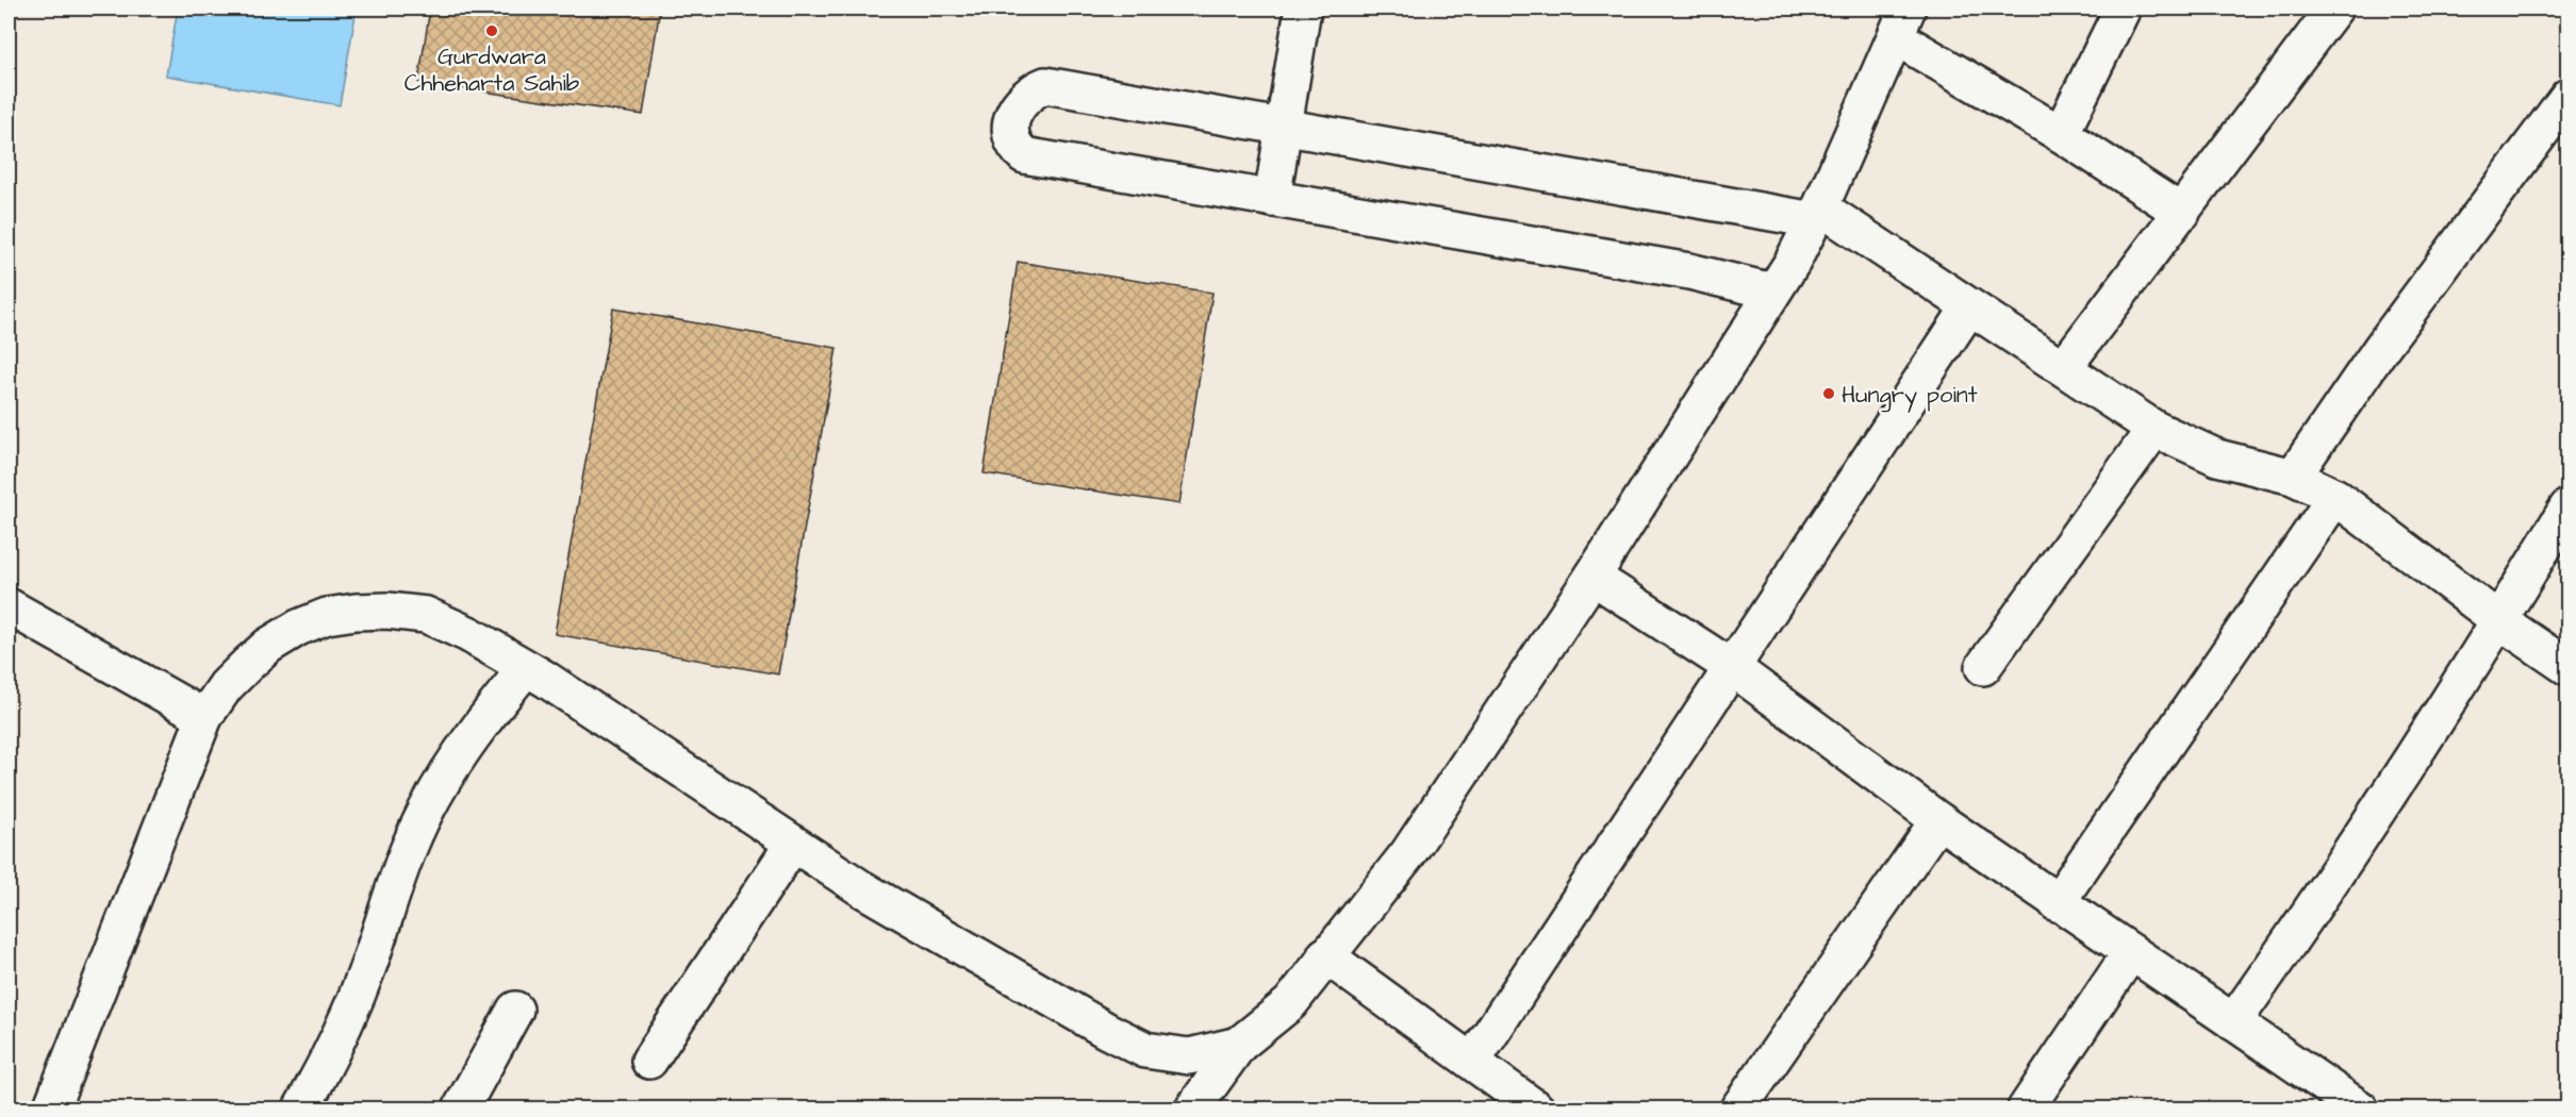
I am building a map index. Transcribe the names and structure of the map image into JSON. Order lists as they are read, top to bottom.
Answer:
{
  "places": ["Gurdwara Chheharta Sahib", "Hungry point"]
}
